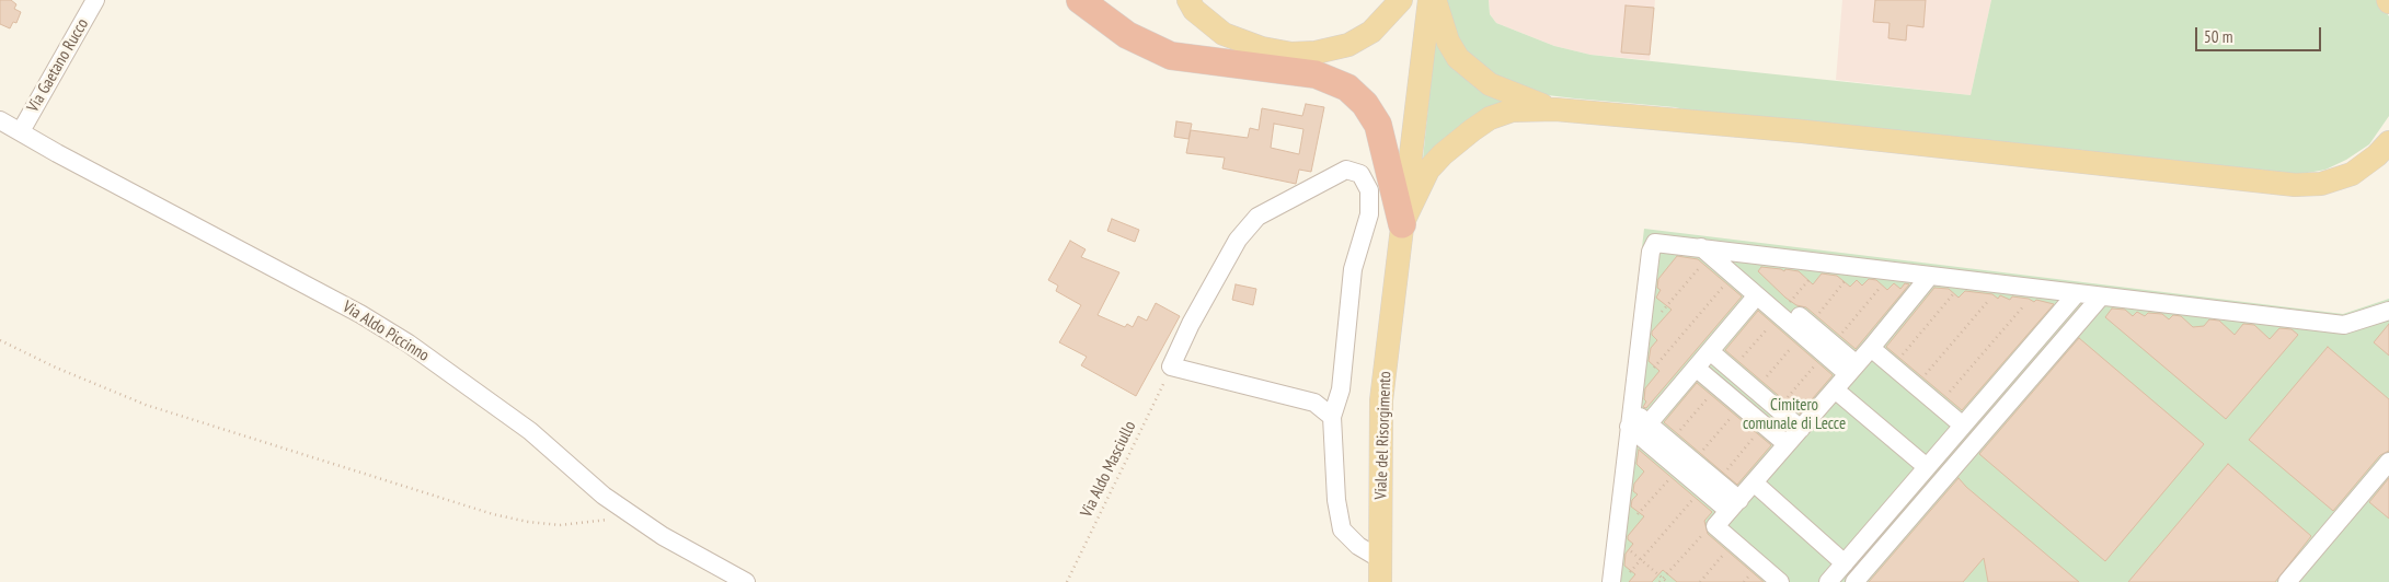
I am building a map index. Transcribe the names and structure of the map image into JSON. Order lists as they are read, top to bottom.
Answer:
{
  "streets": {
    "main road": ["Viale del Risorgimento"],
    "street": ["Via Gaetano Rucco", "Via Aldo Piccinno"],
    "path": ["Via Aldo Masciullo"]
  },
  "crossings": [
    ["Via Gaetano Rucco", "Via Aldo Piccinno"]
  ],
  "parks": ["Cimitero comunale di Lecce"],
  "scale_bar": "50 m"
}
